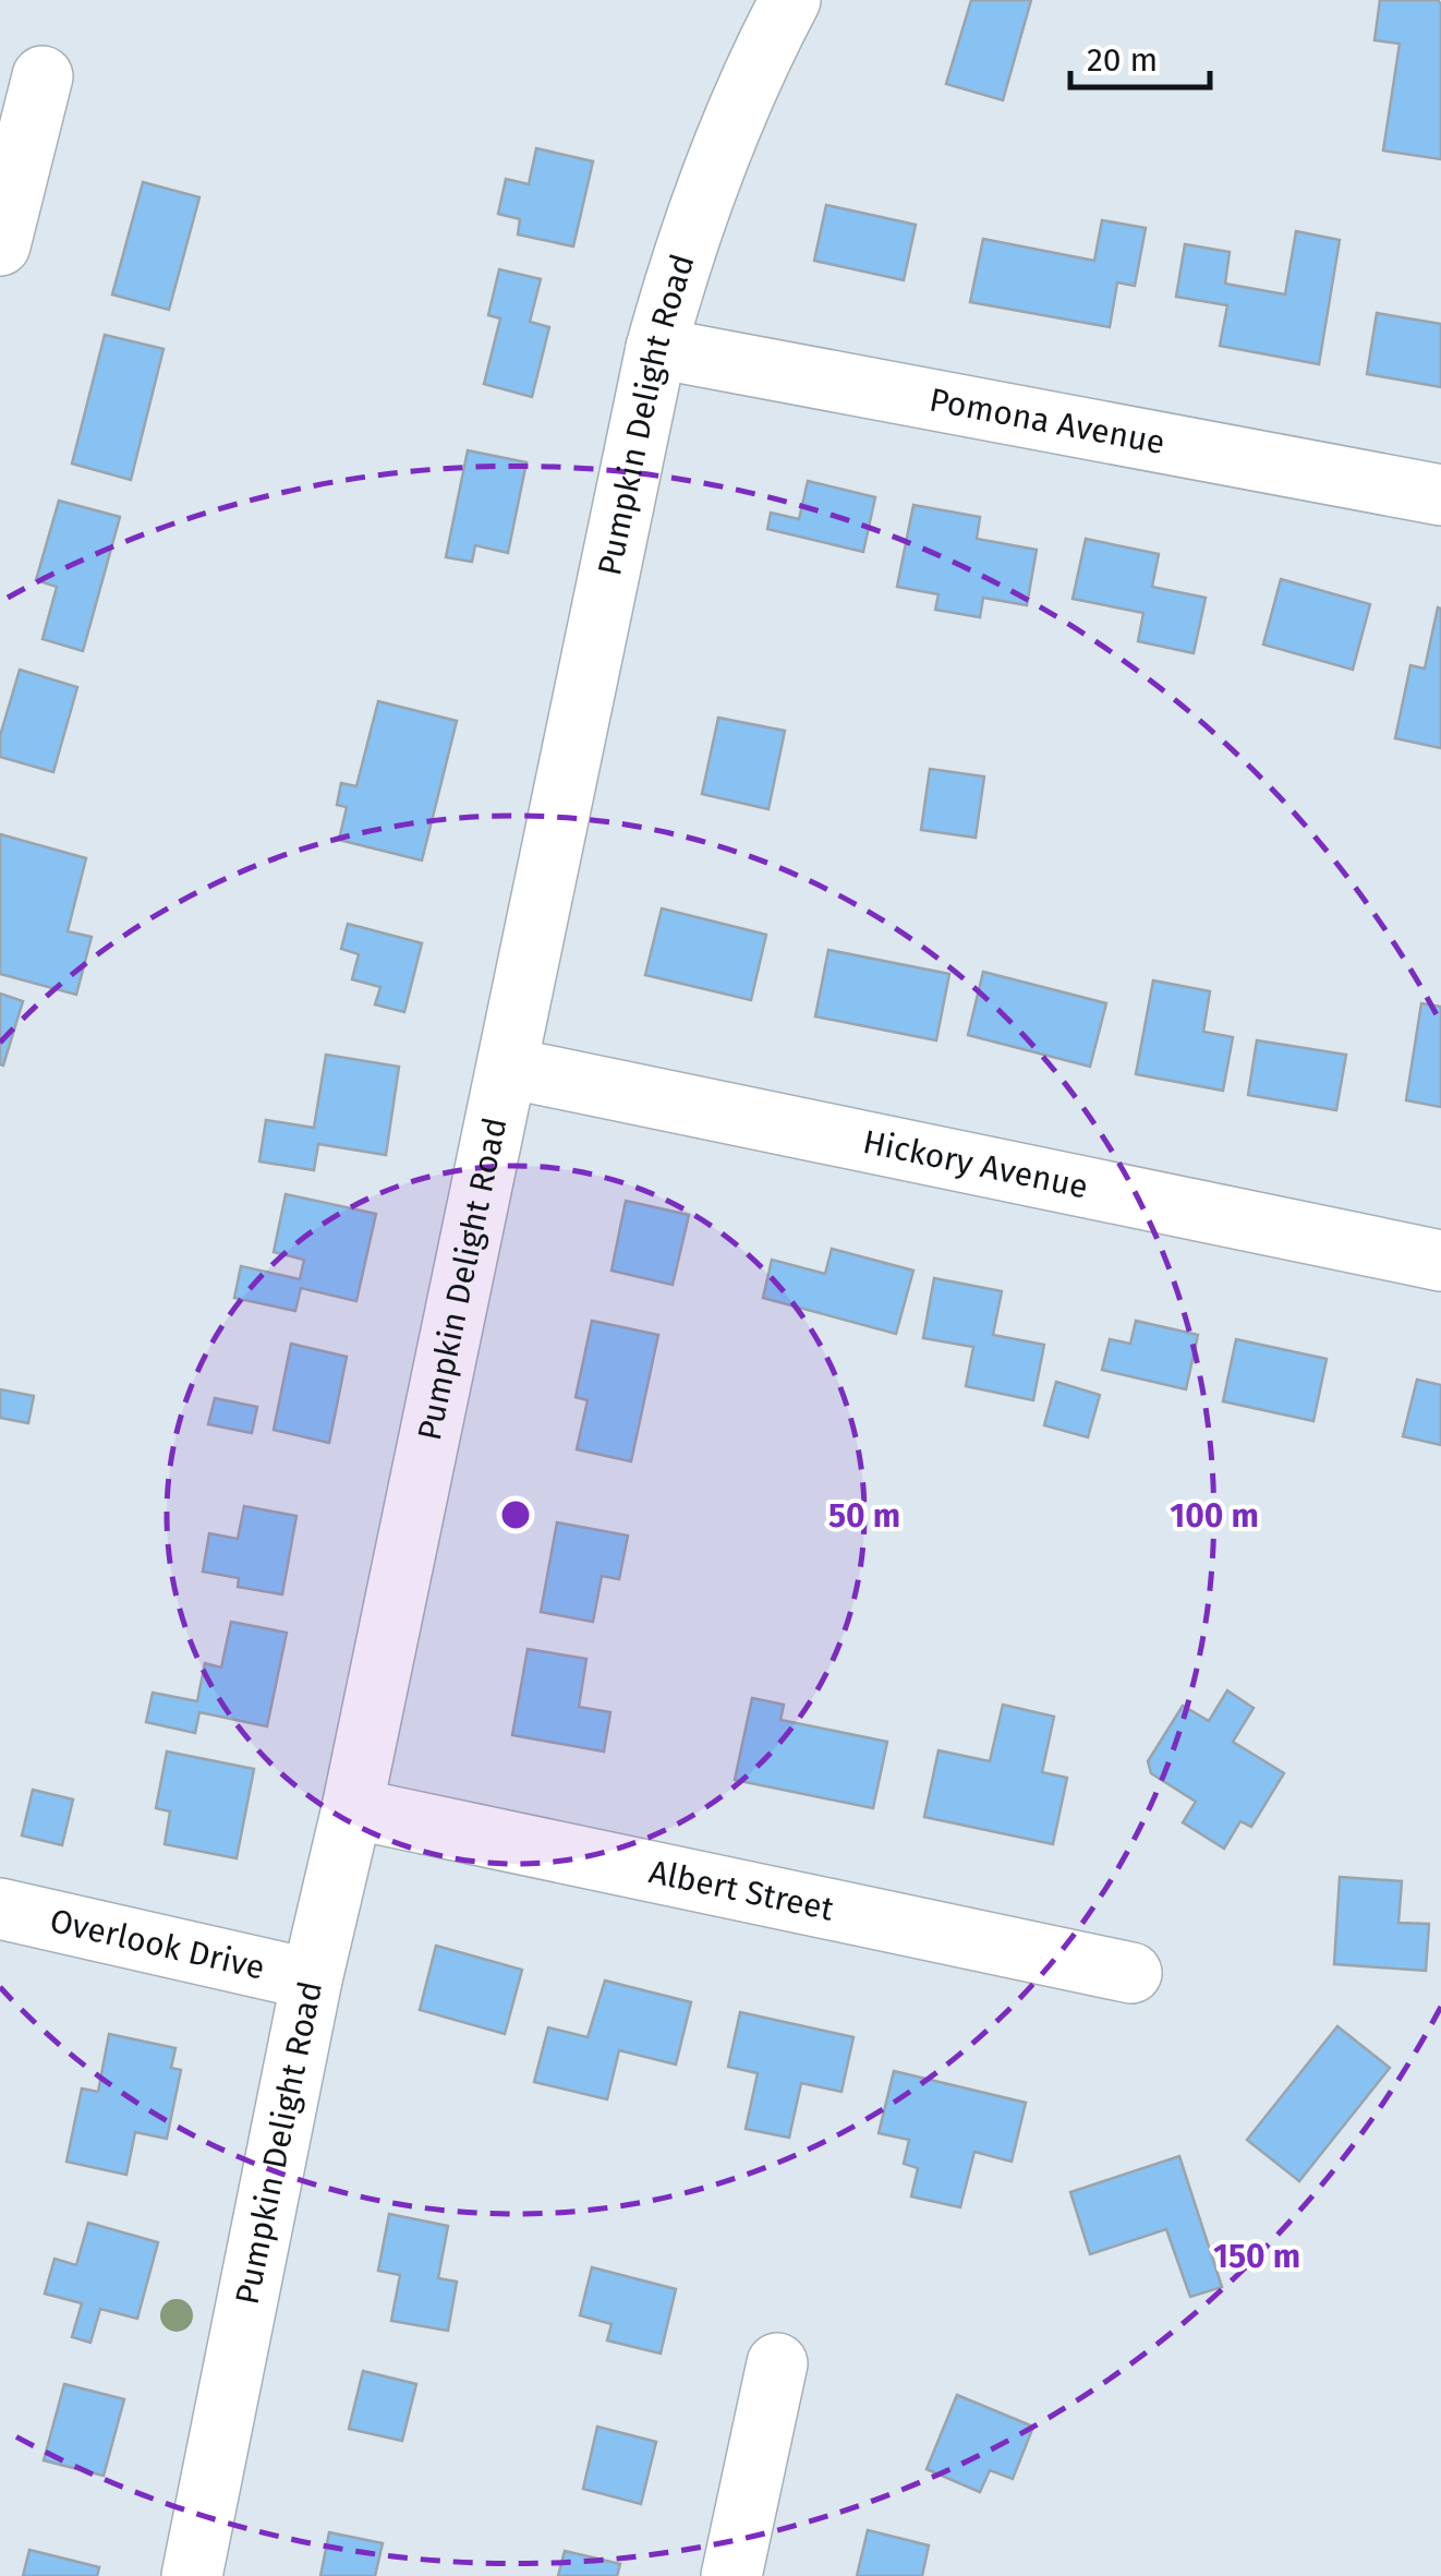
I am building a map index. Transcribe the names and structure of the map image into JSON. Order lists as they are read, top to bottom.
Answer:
{
  "streets": {
    "street": [
      "Pumpkin Delight Road",
      "Pomona Avenue",
      "Hickory Avenue",
      "Albert Street",
      "Overlook Drive"
    ]
  },
  "crossings": [
    ["Pumpkin Delight Road", "Pomona Avenue"],
    ["Pumpkin Delight Road", "Hickory Avenue"],
    ["Pumpkin Delight Road", "Albert Street"],
    ["Pumpkin Delight Road", "Overlook Drive"]
  ],
  "scale_bar": "20 m",
  "rings": ["50 m", "100 m", "150 m"]
}
